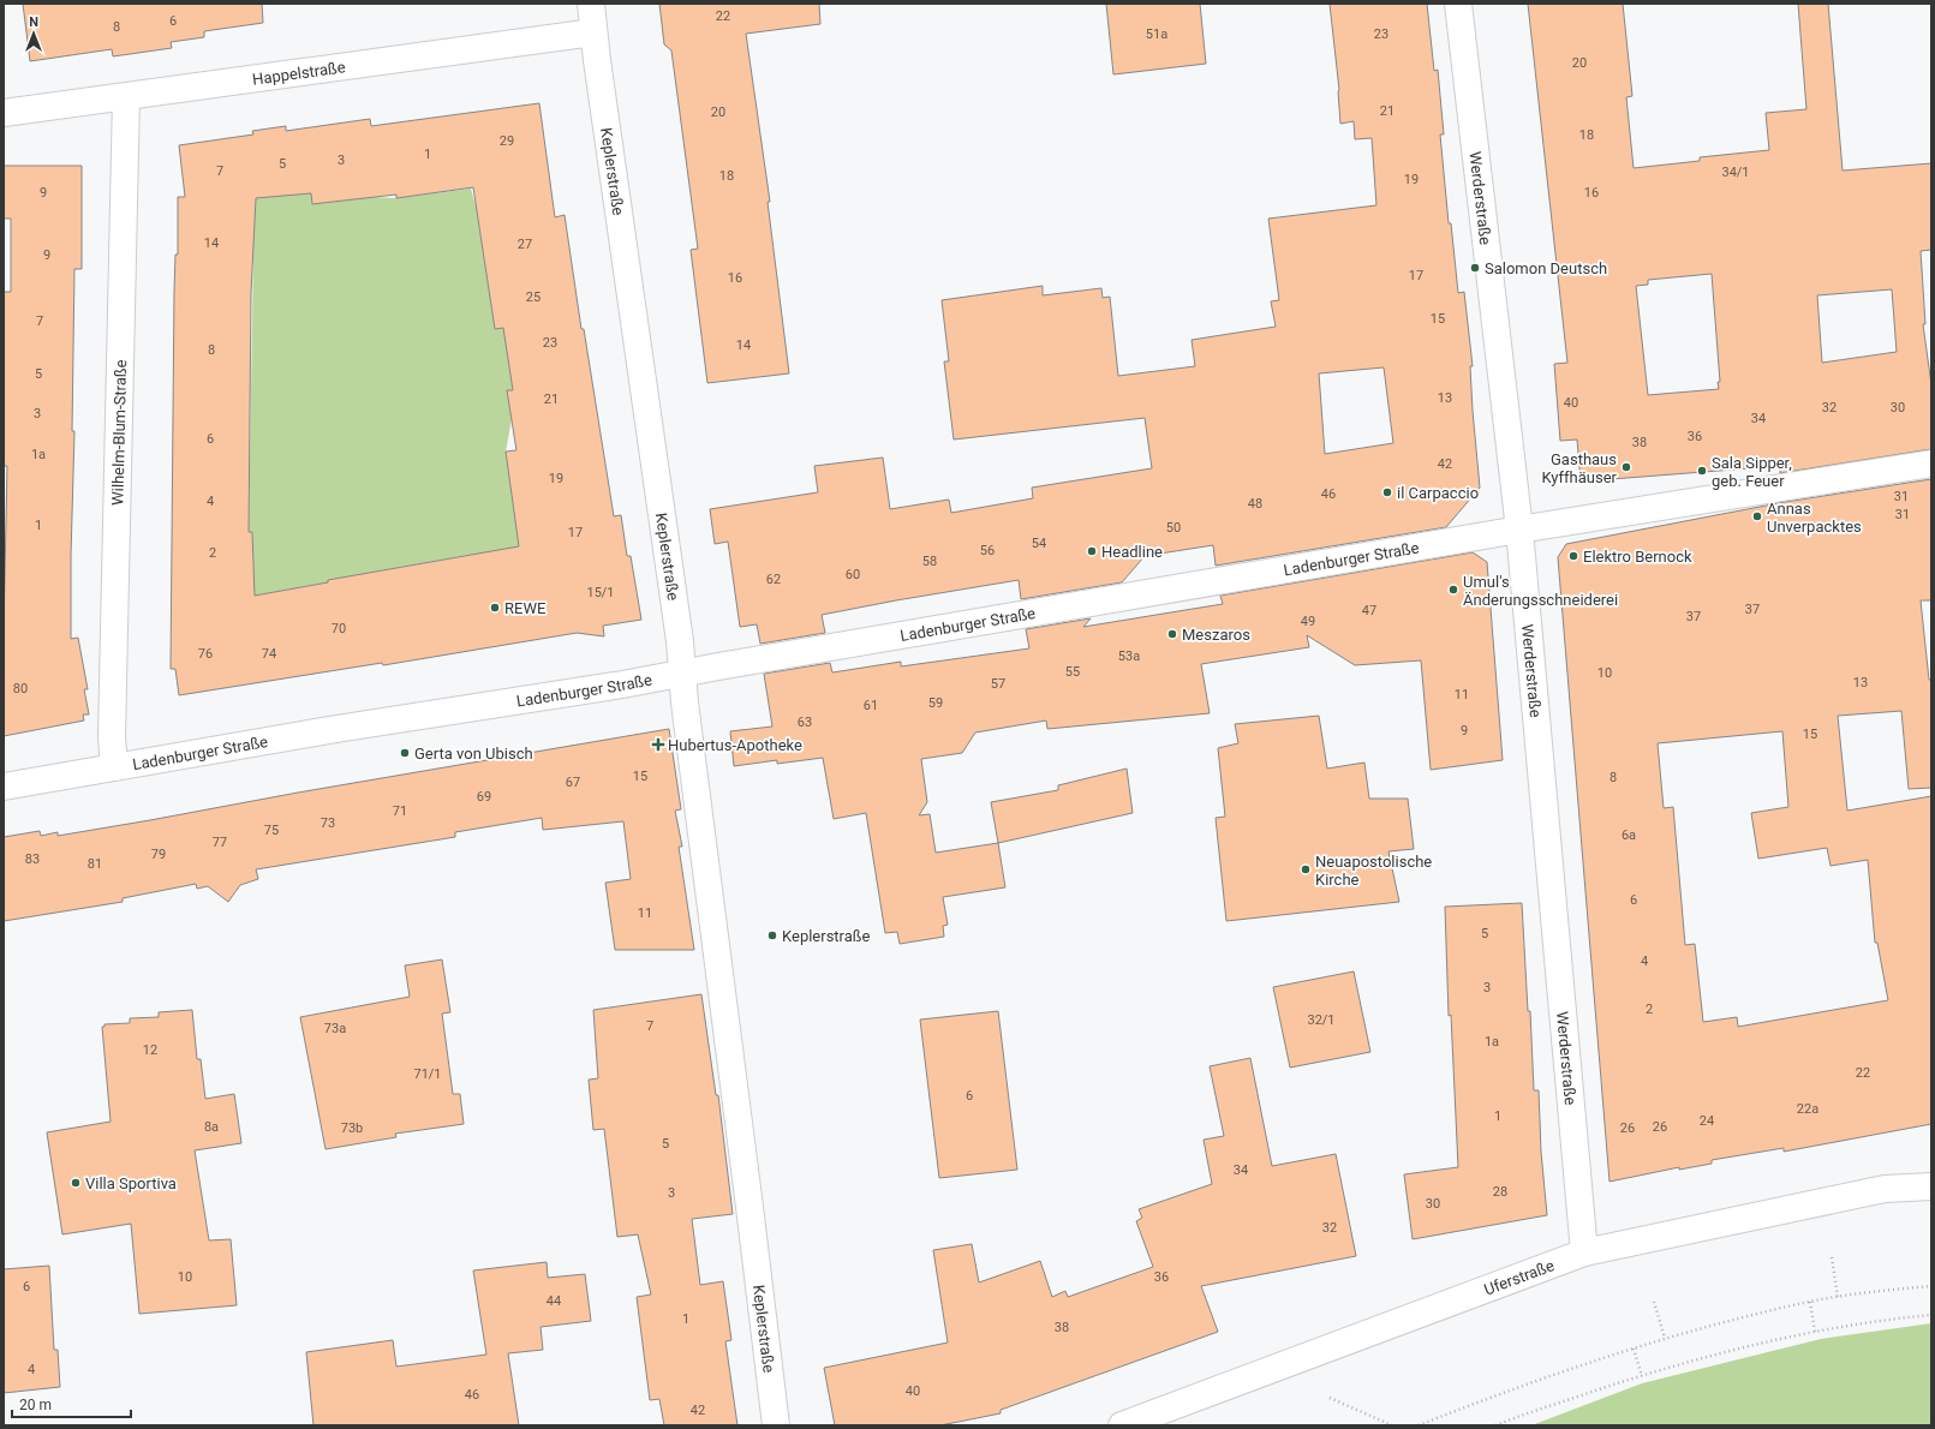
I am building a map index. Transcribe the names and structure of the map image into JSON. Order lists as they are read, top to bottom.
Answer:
{
  "streets": {
    "street": [
      "Happelstraße",
      "Keplerstraße",
      "Werderstraße",
      "Wilhelm-Blum-Straße",
      "Ladenburger Straße",
      "Uferstraße"
    ]
  },
  "crossings": [
    ["Happelstraße", "Keplerstraße"],
    ["Happelstraße", "Wilhelm-Blum-Straße"],
    ["Keplerstraße", "Ladenburger Straße"],
    ["Werderstraße", "Ladenburger Straße"],
    ["Werderstraße", "Uferstraße"],
    ["Wilhelm-Blum-Straße", "Ladenburger Straße"]
  ],
  "places": {
    "other": [
      "Salomon Deutsch",
      "Gasthaus Kyffhäuser",
      "Sala Sipper, geb. Feuer",
      "il Carpaccio",
      "Annas Unverpacktes",
      "Headline",
      "Elektro Bernock",
      "Umul's Änderungsschneiderei",
      "REWE",
      "Meszaros",
      "Gerta von Ubisch",
      "Neuapostolische Kirche",
      "Keplerstraße",
      "Villa Sportiva"
    ],
    "health": ["Hubertus-Apotheke"]
  },
  "house_numbers": [
    "22",
    "6",
    "8",
    "51a",
    "23",
    "20",
    "21",
    "20",
    "18",
    "29",
    "1",
    "3",
    "5",
    "7",
    "34/1",
    "18",
    "19",
    "9",
    "16",
    "14",
    "27",
    "9",
    "17",
    "16",
    "25",
    "15",
    "7",
    "23",
    "14",
    "8",
    "5",
    "13",
    "21",
    "40",
    "32",
    "30",
    "3",
    "34",
    "36",
    "6",
    "38",
    "1a",
    "42",
    "19",
    "46",
    "31",
    "4",
    "48",
    "31",
    "1",
    "50",
    "17",
    "54",
    "56",
    "2",
    "58",
    "60",
    "62",
    "15/1",
    "37",
    "47",
    "37",
    "49",
    "70",
    "76",
    "74",
    "53a",
    "55",
    "10",
    "13",
    "57",
    "80",
    "11",
    "59",
    "61",
    "63",
    "9",
    "15",
    "15",
    "8",
    "67",
    "69",
    "71",
    "73",
    "75",
    "6a",
    "77",
    "79",
    "83",
    "81",
    "6",
    "11",
    "5",
    "4",
    "3",
    "2",
    "32/1",
    "7",
    "73a",
    "1a",
    "12",
    "22",
    "71/1",
    "6",
    "22a",
    "1",
    "24",
    "8a",
    "26",
    "73b",
    "26",
    "5",
    "34",
    "28",
    "3",
    "30",
    "32",
    "10",
    "36",
    "6",
    "44",
    "1",
    "38",
    "4",
    "40",
    "46",
    "42"
  ],
  "scale_bar": "20 m",
  "north": "top"
}
